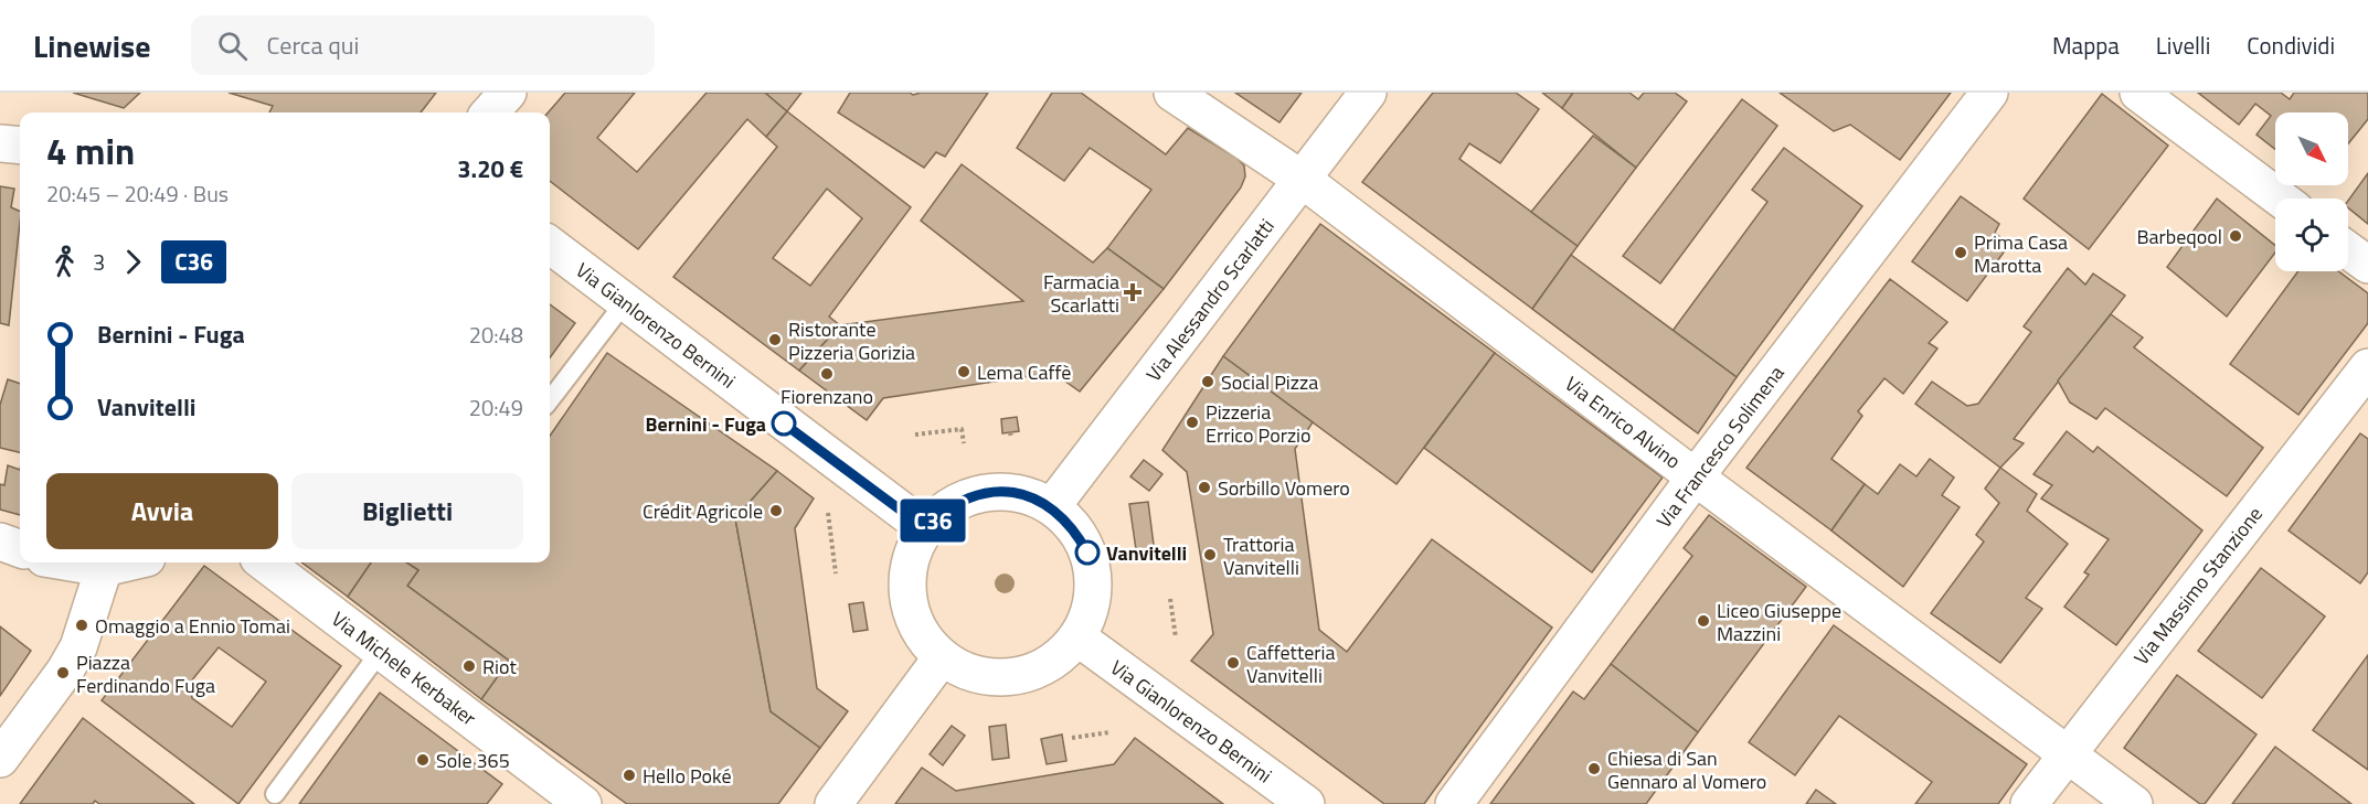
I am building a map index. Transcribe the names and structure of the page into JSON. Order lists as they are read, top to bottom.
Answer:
{
  "streets": {
    "street": [
      "Via Alessandro Scarlatti",
      "Via Gianlorenzo Bernini",
      "Via Enrico Alvino",
      "Via Francesco Solimena",
      "Via Massimo Stanzione",
      "Via Michele Kerbaker"
    ]
  },
  "crossings": [
    ["Via Alessandro Scarlatti", "Via Gianlorenzo Bernini"],
    ["Via Alessandro Scarlatti", "Via Enrico Alvino"],
    ["Via Enrico Alvino", "Via Francesco Solimena"],
    ["Via Enrico Alvino", "Via Massimo Stanzione"]
  ],
  "places": {
    "other": [
      "Barbeqool",
      "Prima Casa Marotta",
      "Ristorante Pizzeria Gorizia",
      "Lema Caffè",
      "Fiorenzano",
      "Social Pizza",
      "Pizzeria Errico Porzio",
      "Bernini - Fuga",
      "Sorbillo Vomero",
      "Crédit Agricole",
      "Vanvitelli",
      "Trattoria Vanvitelli",
      "Liceo Giuseppe Mazzini",
      "Omaggio a Ennio Tomai",
      "Caffetteria Vanvitelli",
      "Riot",
      "Piazza Ferdinando Fuga",
      "Sole 365",
      "Chiesa di San Gennaro al Vomero",
      "Hello Poké"
    ],
    "health": ["Farmacia Scarlatti"]
  },
  "lines": ["bus line C36"],
  "north": "bottom right",
  "page": {
    "header": "Linewise",
    "search": "Cerca qui",
    "nav": ["Mappa", "Livelli", "Condividi"],
    "on_map": "C36",
    "heading": ["4 min", "20:45 – 20:49 · Bus", "3.20 €"],
    "legs": ["3", "C36"],
    "list": [
      {
        "name": "Bernini - Fuga",
        "value": "20:48"
      },
      {
        "name": "Vanvitelli",
        "value": "20:49"
      }
    ],
    "buttons": ["Avvia", "Biglietti"]
  }
}
